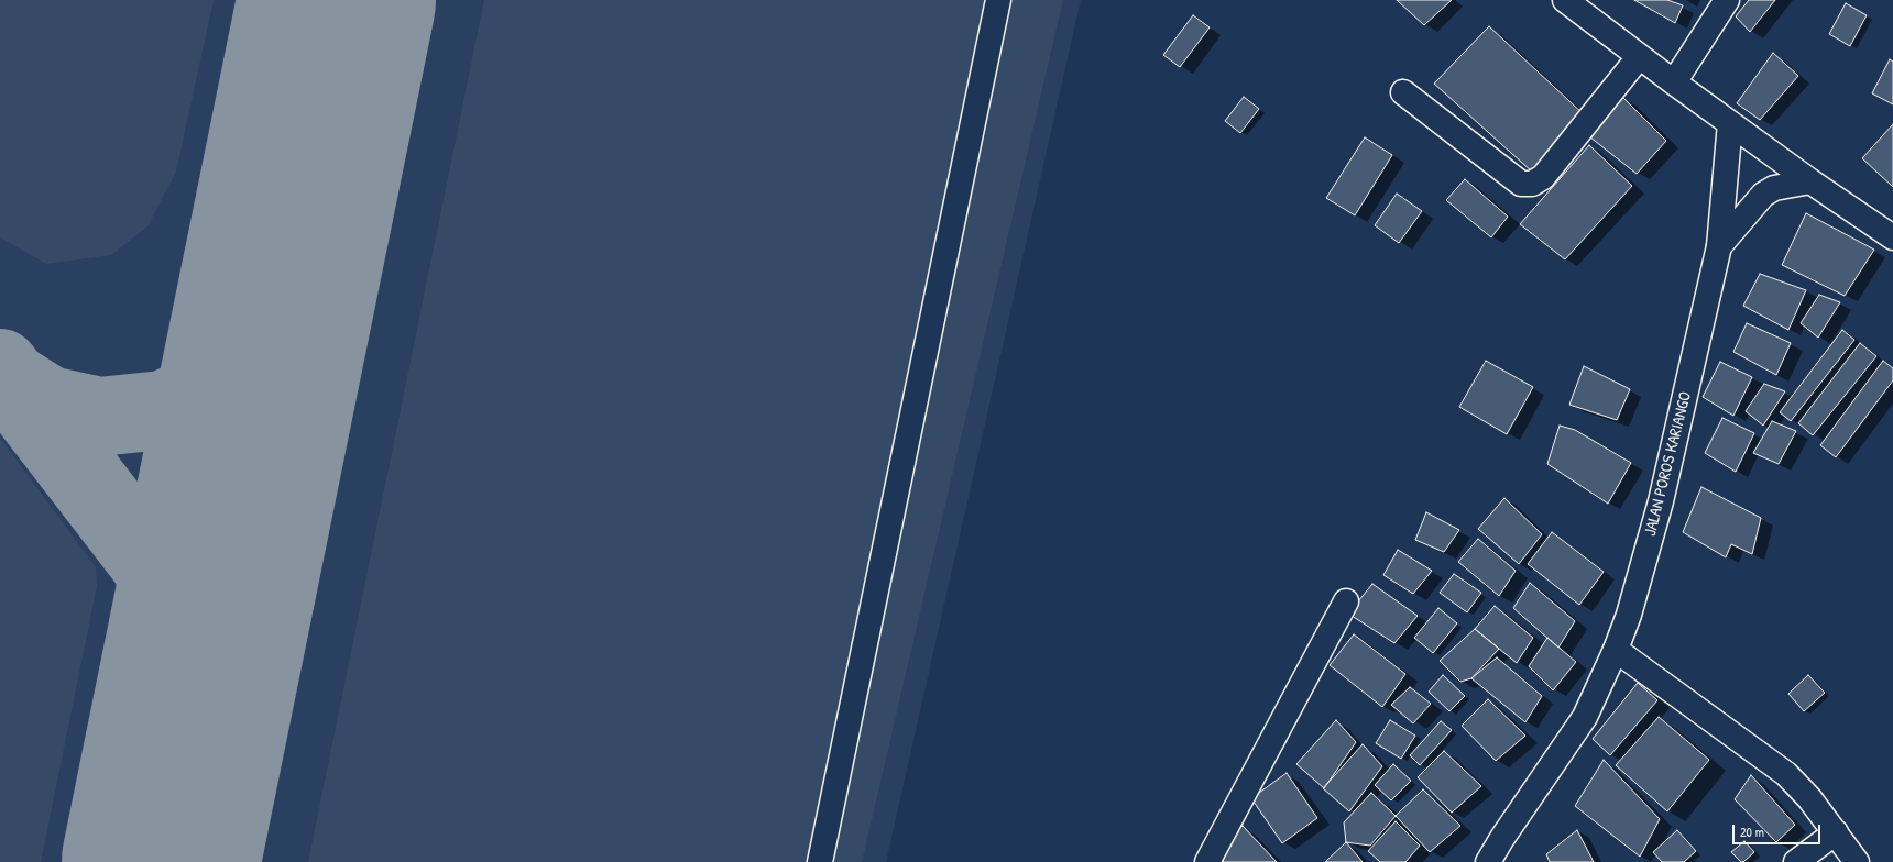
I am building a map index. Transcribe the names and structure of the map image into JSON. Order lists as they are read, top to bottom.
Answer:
{
  "streets": {
    "street": ["JALAN POROS KARIANGO"]
  },
  "scale_bar": "20 m"
}
